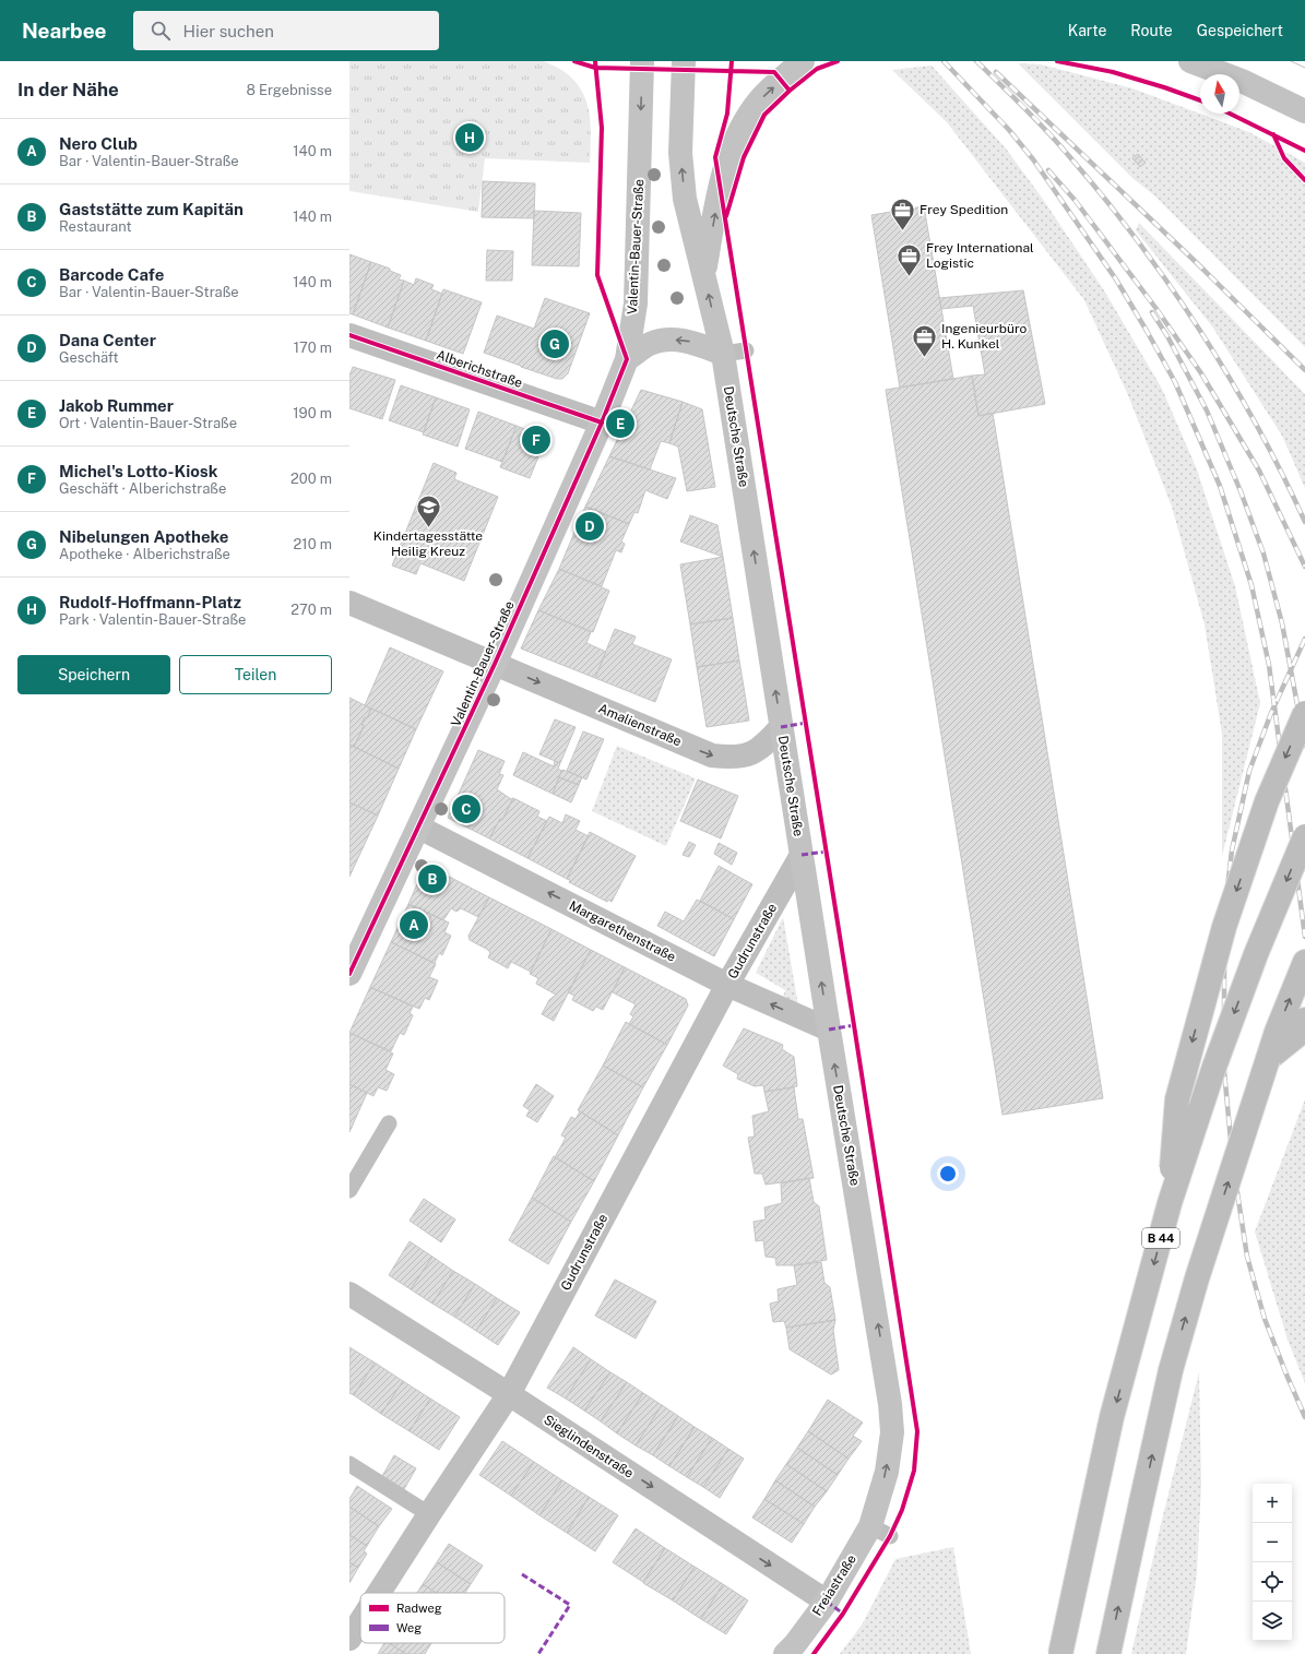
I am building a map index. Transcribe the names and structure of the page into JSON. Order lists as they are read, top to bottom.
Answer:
{
  "streets": {
    "highway": ["B 44"],
    "main road": ["Valentin-Bauer-Straße", "Deutsche Straße", "Freiastraße"],
    "street": [
      "Alberichstraße",
      "Amalienstraße",
      "Margarethenstraße",
      "Gudrunstraße",
      "Sieglindenstraße"
    ]
  },
  "crossings": [
    ["Valentin-Bauer-Straße", "Alberichstraße"],
    ["Valentin-Bauer-Straße", "Amalienstraße"],
    ["Valentin-Bauer-Straße", "Margarethenstraße"],
    ["Deutsche Straße", "Amalienstraße"],
    ["Deutsche Straße", "Margarethenstraße"],
    ["Deutsche Straße", "Gudrunstraße"],
    ["Deutsche Straße", "Freiastraße"],
    ["Margarethenstraße", "Gudrunstraße"],
    ["Gudrunstraße", "Sieglindenstraße"],
    ["Sieglindenstraße", "Freiastraße"]
  ],
  "one_way": [
    "Deutsche Straße",
    "Amalienstraße",
    "Margarethenstraße",
    "Sieglindenstraße"
  ],
  "places": {
    "office": ["Frey Spedition", "Frey International Logistic", "Ingenieurbüro H. Kunkel"],
    "school or university": ["Kindertagesstätte Heilig Kreuz"]
  },
  "legend": ["Radweg", "Weg"],
  "north": "top",
  "page": {
    "header": "Nearbee",
    "search": "Hier suchen",
    "nav": ["Karte", "Route", "Gespeichert"],
    "heading": ["In der Nähe", "8 Ergebnisse"],
    "list": [
      {
        "mark": "A",
        "name": "Nero Club",
        "note": "Bar · Valentin-Bauer-Straße",
        "value": "140 m"
      },
      {
        "mark": "B",
        "name": "Gaststätte zum Kapitän",
        "note": "Restaurant",
        "value": "140 m"
      },
      {
        "mark": "C",
        "name": "Barcode Cafe",
        "note": "Bar · Valentin-Bauer-Straße",
        "value": "140 m"
      },
      {
        "mark": "D",
        "name": "Dana Center",
        "note": "Geschäft",
        "value": "170 m"
      },
      {
        "mark": "E",
        "name": "Jakob Rummer",
        "note": "Ort · Valentin-Bauer-Straße",
        "value": "190 m"
      },
      {
        "mark": "F",
        "name": "Michel's Lotto-Kiosk",
        "note": "Geschäft · Alberichstraße",
        "value": "200 m"
      },
      {
        "mark": "G",
        "name": "Nibelungen Apotheke",
        "note": "Apotheke · Alberichstraße",
        "value": "210 m"
      },
      {
        "mark": "H",
        "name": "Rudolf-Hoffmann-Platz",
        "note": "Park · Valentin-Bauer-Straße",
        "value": "270 m"
      }
    ],
    "pins": [
      "H",
      "G",
      "E",
      "F",
      "D",
      "C",
      "B",
      "A"
    ],
    "buttons": ["Speichern", "Teilen"],
    "map_buttons": ["+", "−"]
  }
}
